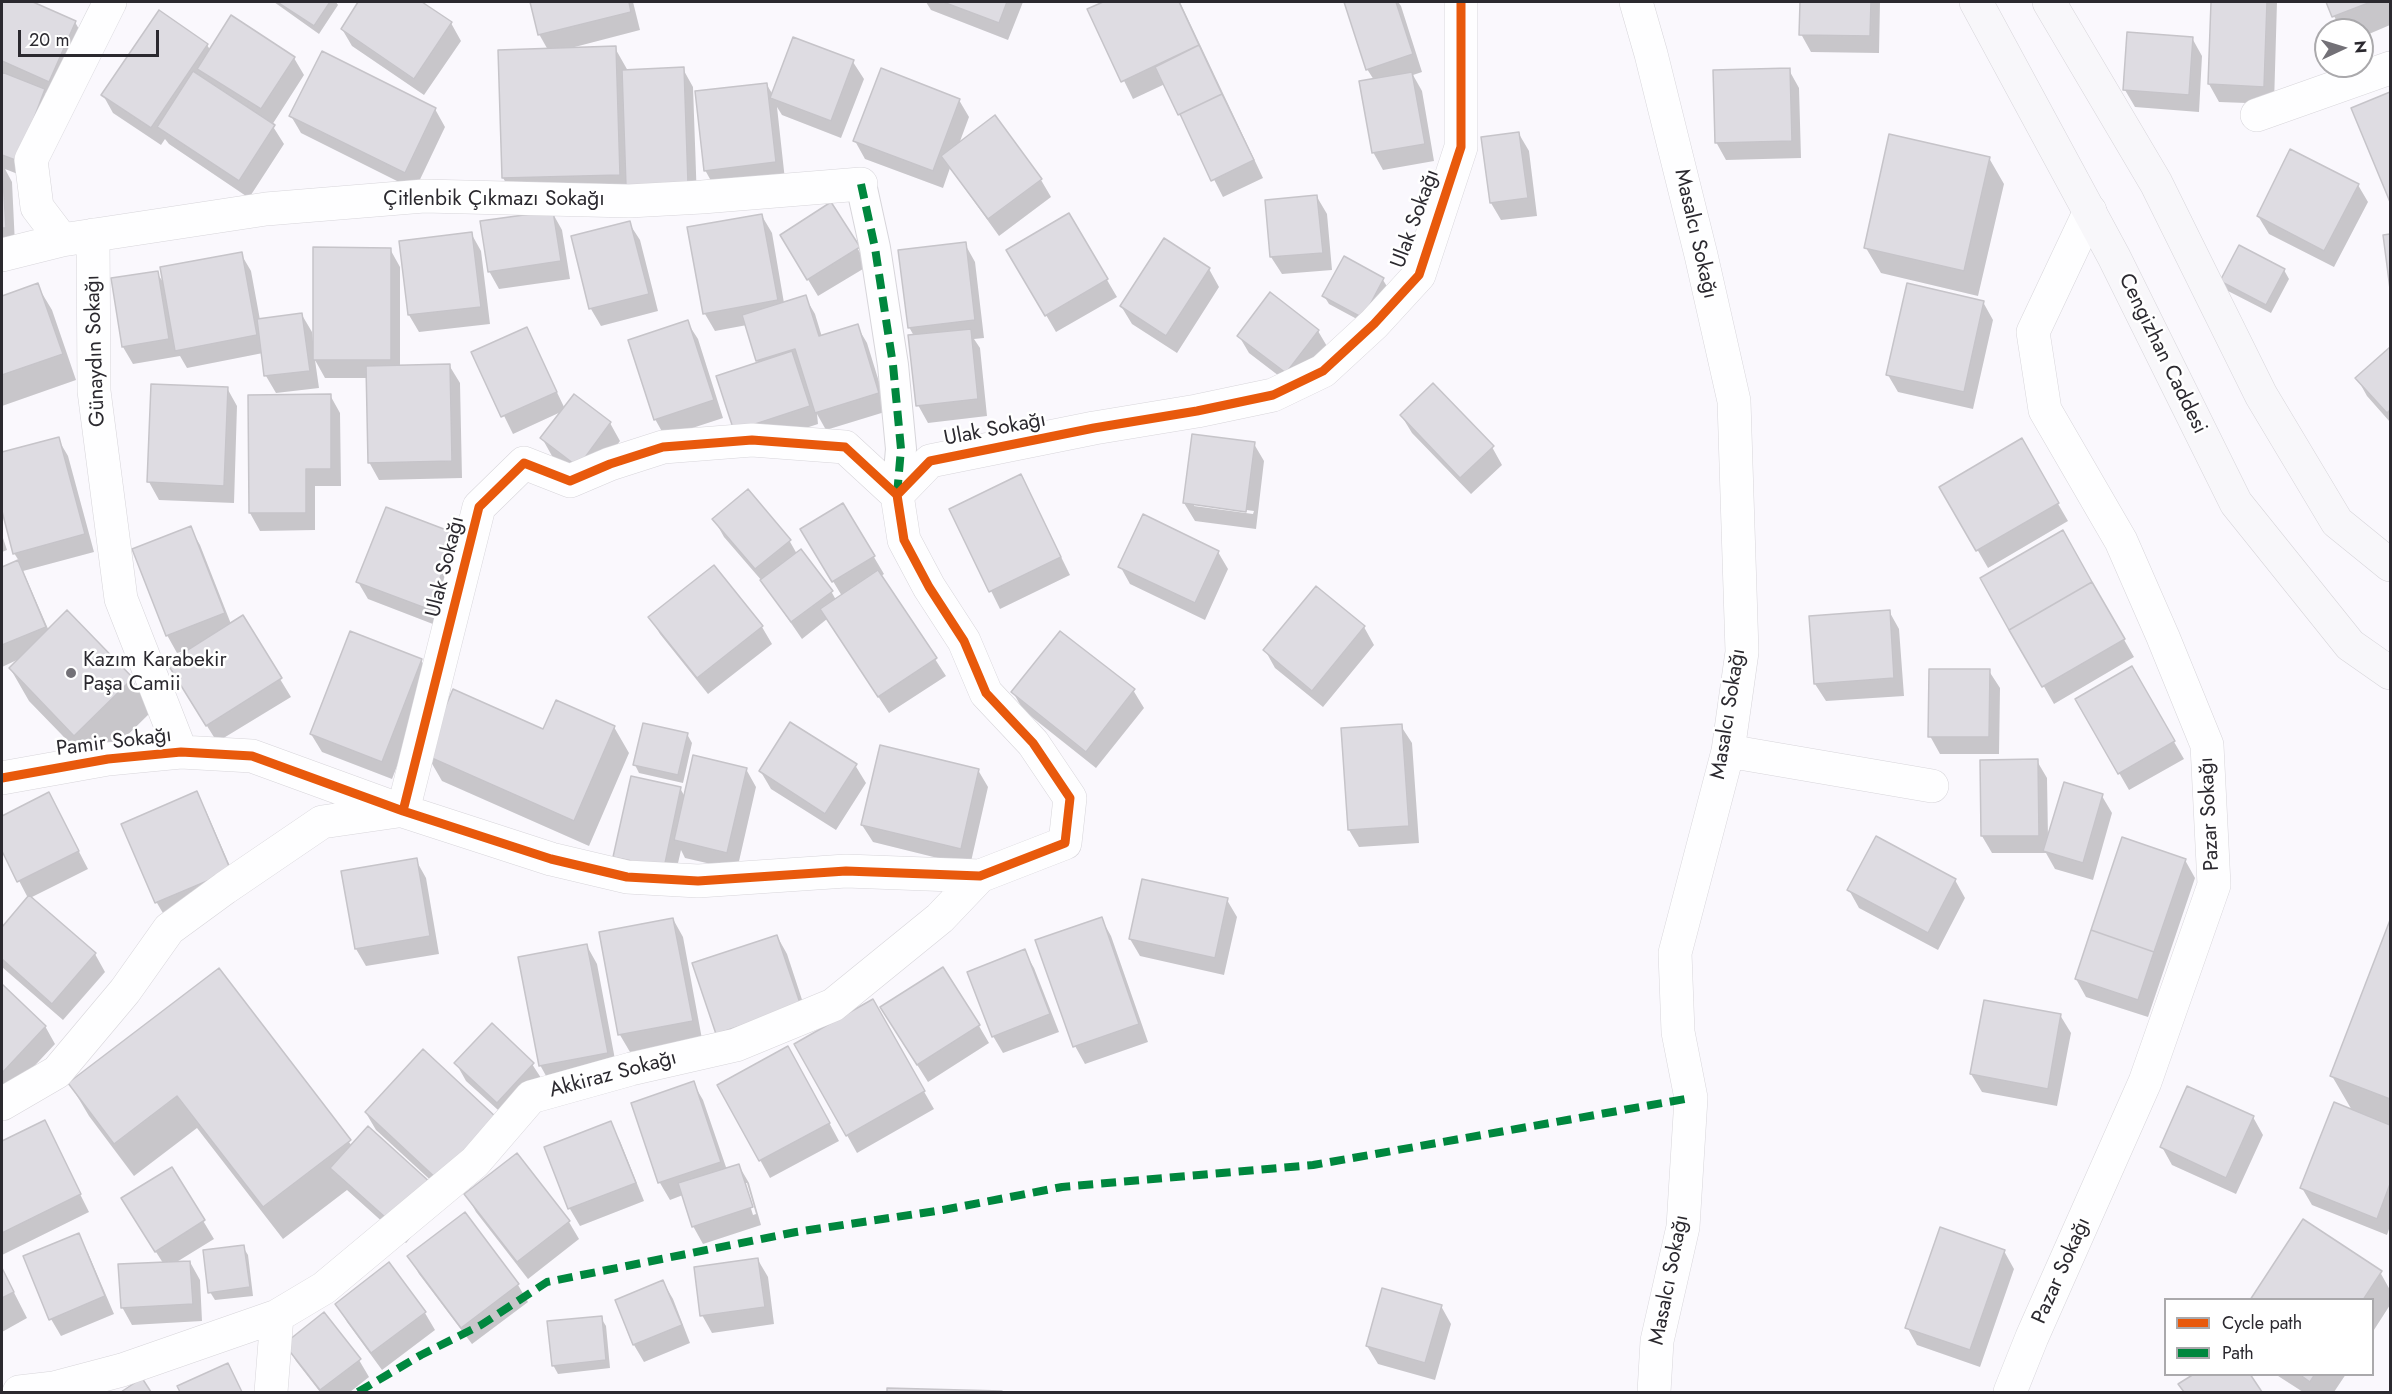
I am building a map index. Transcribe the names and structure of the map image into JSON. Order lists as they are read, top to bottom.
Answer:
{
  "streets": {
    "main road": ["Cengizhan Caddesi"],
    "street": [
      "Çitlenbik Çıkmazı Sokağı",
      "Ulak Sokağı",
      "Masalcı Sokağı",
      "Günaydın Sokağı",
      "Pamir Sokağı",
      "Pazar Sokağı",
      "Akkiraz Sokağı"
    ]
  },
  "crossings": [
    ["Çitlenbik Çıkmazı Sokağı", "Günaydın Sokağı"],
    ["Ulak Sokağı", "Pamir Sokağı"],
    ["Günaydın Sokağı", "Pamir Sokağı"],
    ["Cengizhan Caddesi", "Pazar Sokağı"],
    ["Pamir Sokağı", "Akkiraz Sokağı"]
  ],
  "places": ["Kazım Karabekir Paşa Camii"],
  "legend": ["Cycle path", "Path"],
  "scale_bar": "20 m",
  "north": "right"
}
